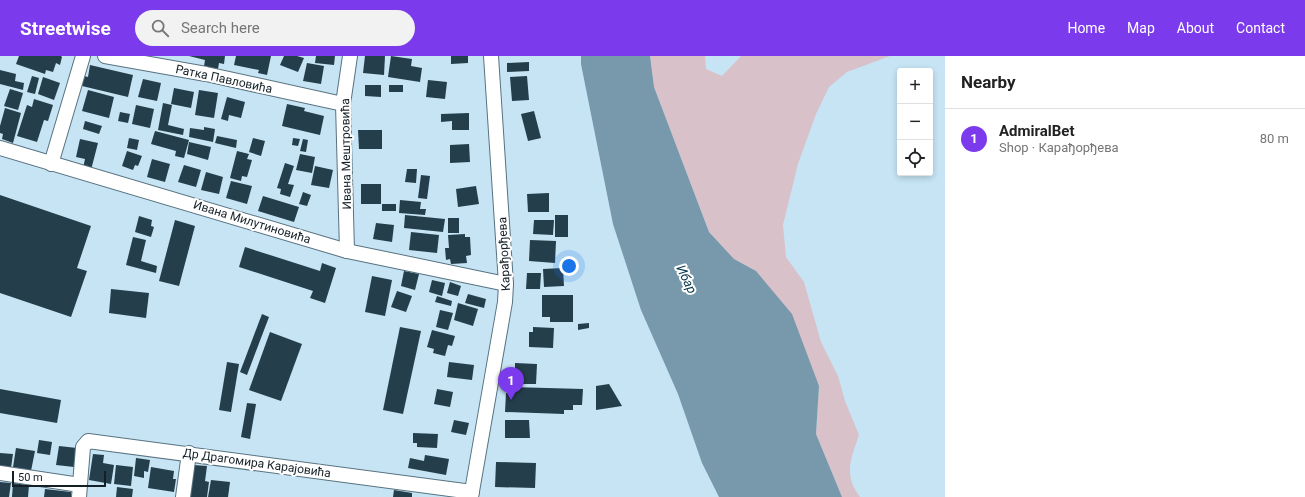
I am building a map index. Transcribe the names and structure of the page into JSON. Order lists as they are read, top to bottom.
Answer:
{
  "streets": {
    "street": [
      "Ратка Павловића",
      "Ивана Мештровића",
      "Ивана Милутиновића",
      "Карађорђева",
      "Др Драгомира Карајовића"
    ]
  },
  "crossings": [
    ["Ратка Павловића", "Ивана Мештровића"],
    ["Ивана Мештровића", "Ивана Милутиновића"],
    ["Ивана Милутиновића", "Карађорђева"],
    ["Карађорђева", "Др Драгомира Карајовића"]
  ],
  "water": ["Ибар"],
  "scale_bar": "50 m",
  "page": {
    "header": "Streetwise",
    "search": "Search here",
    "nav": [
      "Home",
      "Map",
      "About",
      "Contact"
    ],
    "heading": "Nearby",
    "map_buttons": ["+", "−"],
    "list": [
      {
        "mark": "1",
        "name": "AdmiralBet",
        "note": "Shop · Карађорђева",
        "value": "80 m"
      }
    ],
    "pins": "1",
    "scale": "50 m"
  }
}
